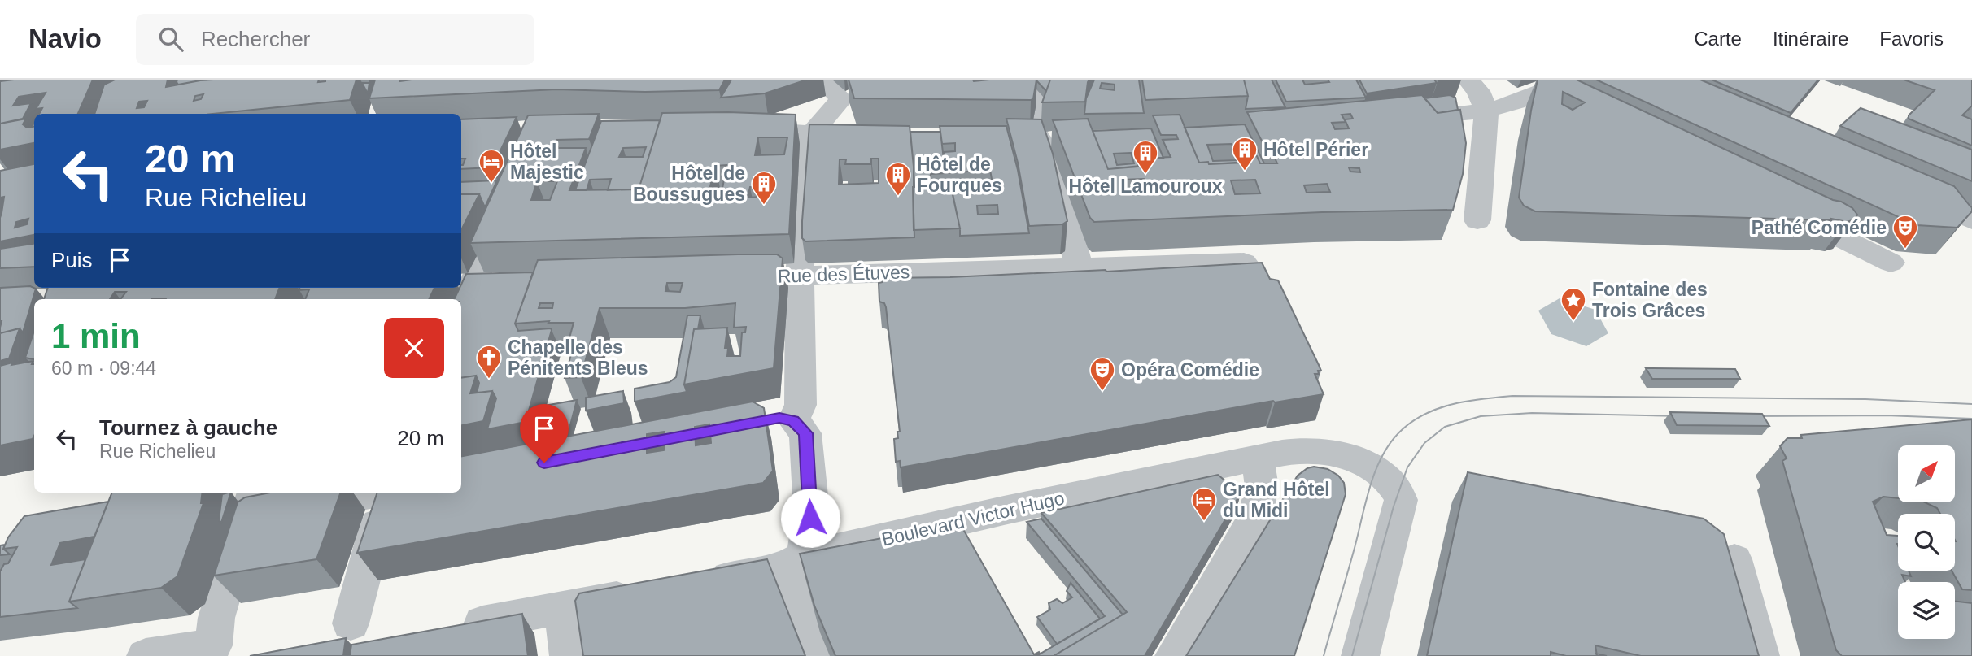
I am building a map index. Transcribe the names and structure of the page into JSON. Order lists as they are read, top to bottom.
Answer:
{
  "streets": {
    "street": ["Rue des Étuves", "Boulevard Victor Hugo"]
  },
  "places": {
    "building": [
      "Hôtel Périer",
      "Hôtel Lamouroux",
      "Hôtel de Fourques",
      "Hôtel de Boussugues"
    ],
    "hotel": ["Hôtel Majestic", "Grand Hôtel du Midi"],
    "theatre": ["Pathé Comédie", "Opéra Comédie"],
    "place": ["Fontaine des Trois Grâces"],
    "church": ["Chapelle des Pénitents Bleus"]
  },
  "north": "top right",
  "page": {
    "header": "Navio",
    "search": "Rechercher",
    "nav": ["Carte", "Itinéraire", "Favoris"],
    "turn": ["20 m", "Rue Richelieu"],
    "then": "Puis",
    "heading": ["1 min", "60 m · 09:44"],
    "list": [
      {
        "name": "Tournez à gauche",
        "note": "Rue Richelieu",
        "value": "20 m"
      }
    ]
  }
}
